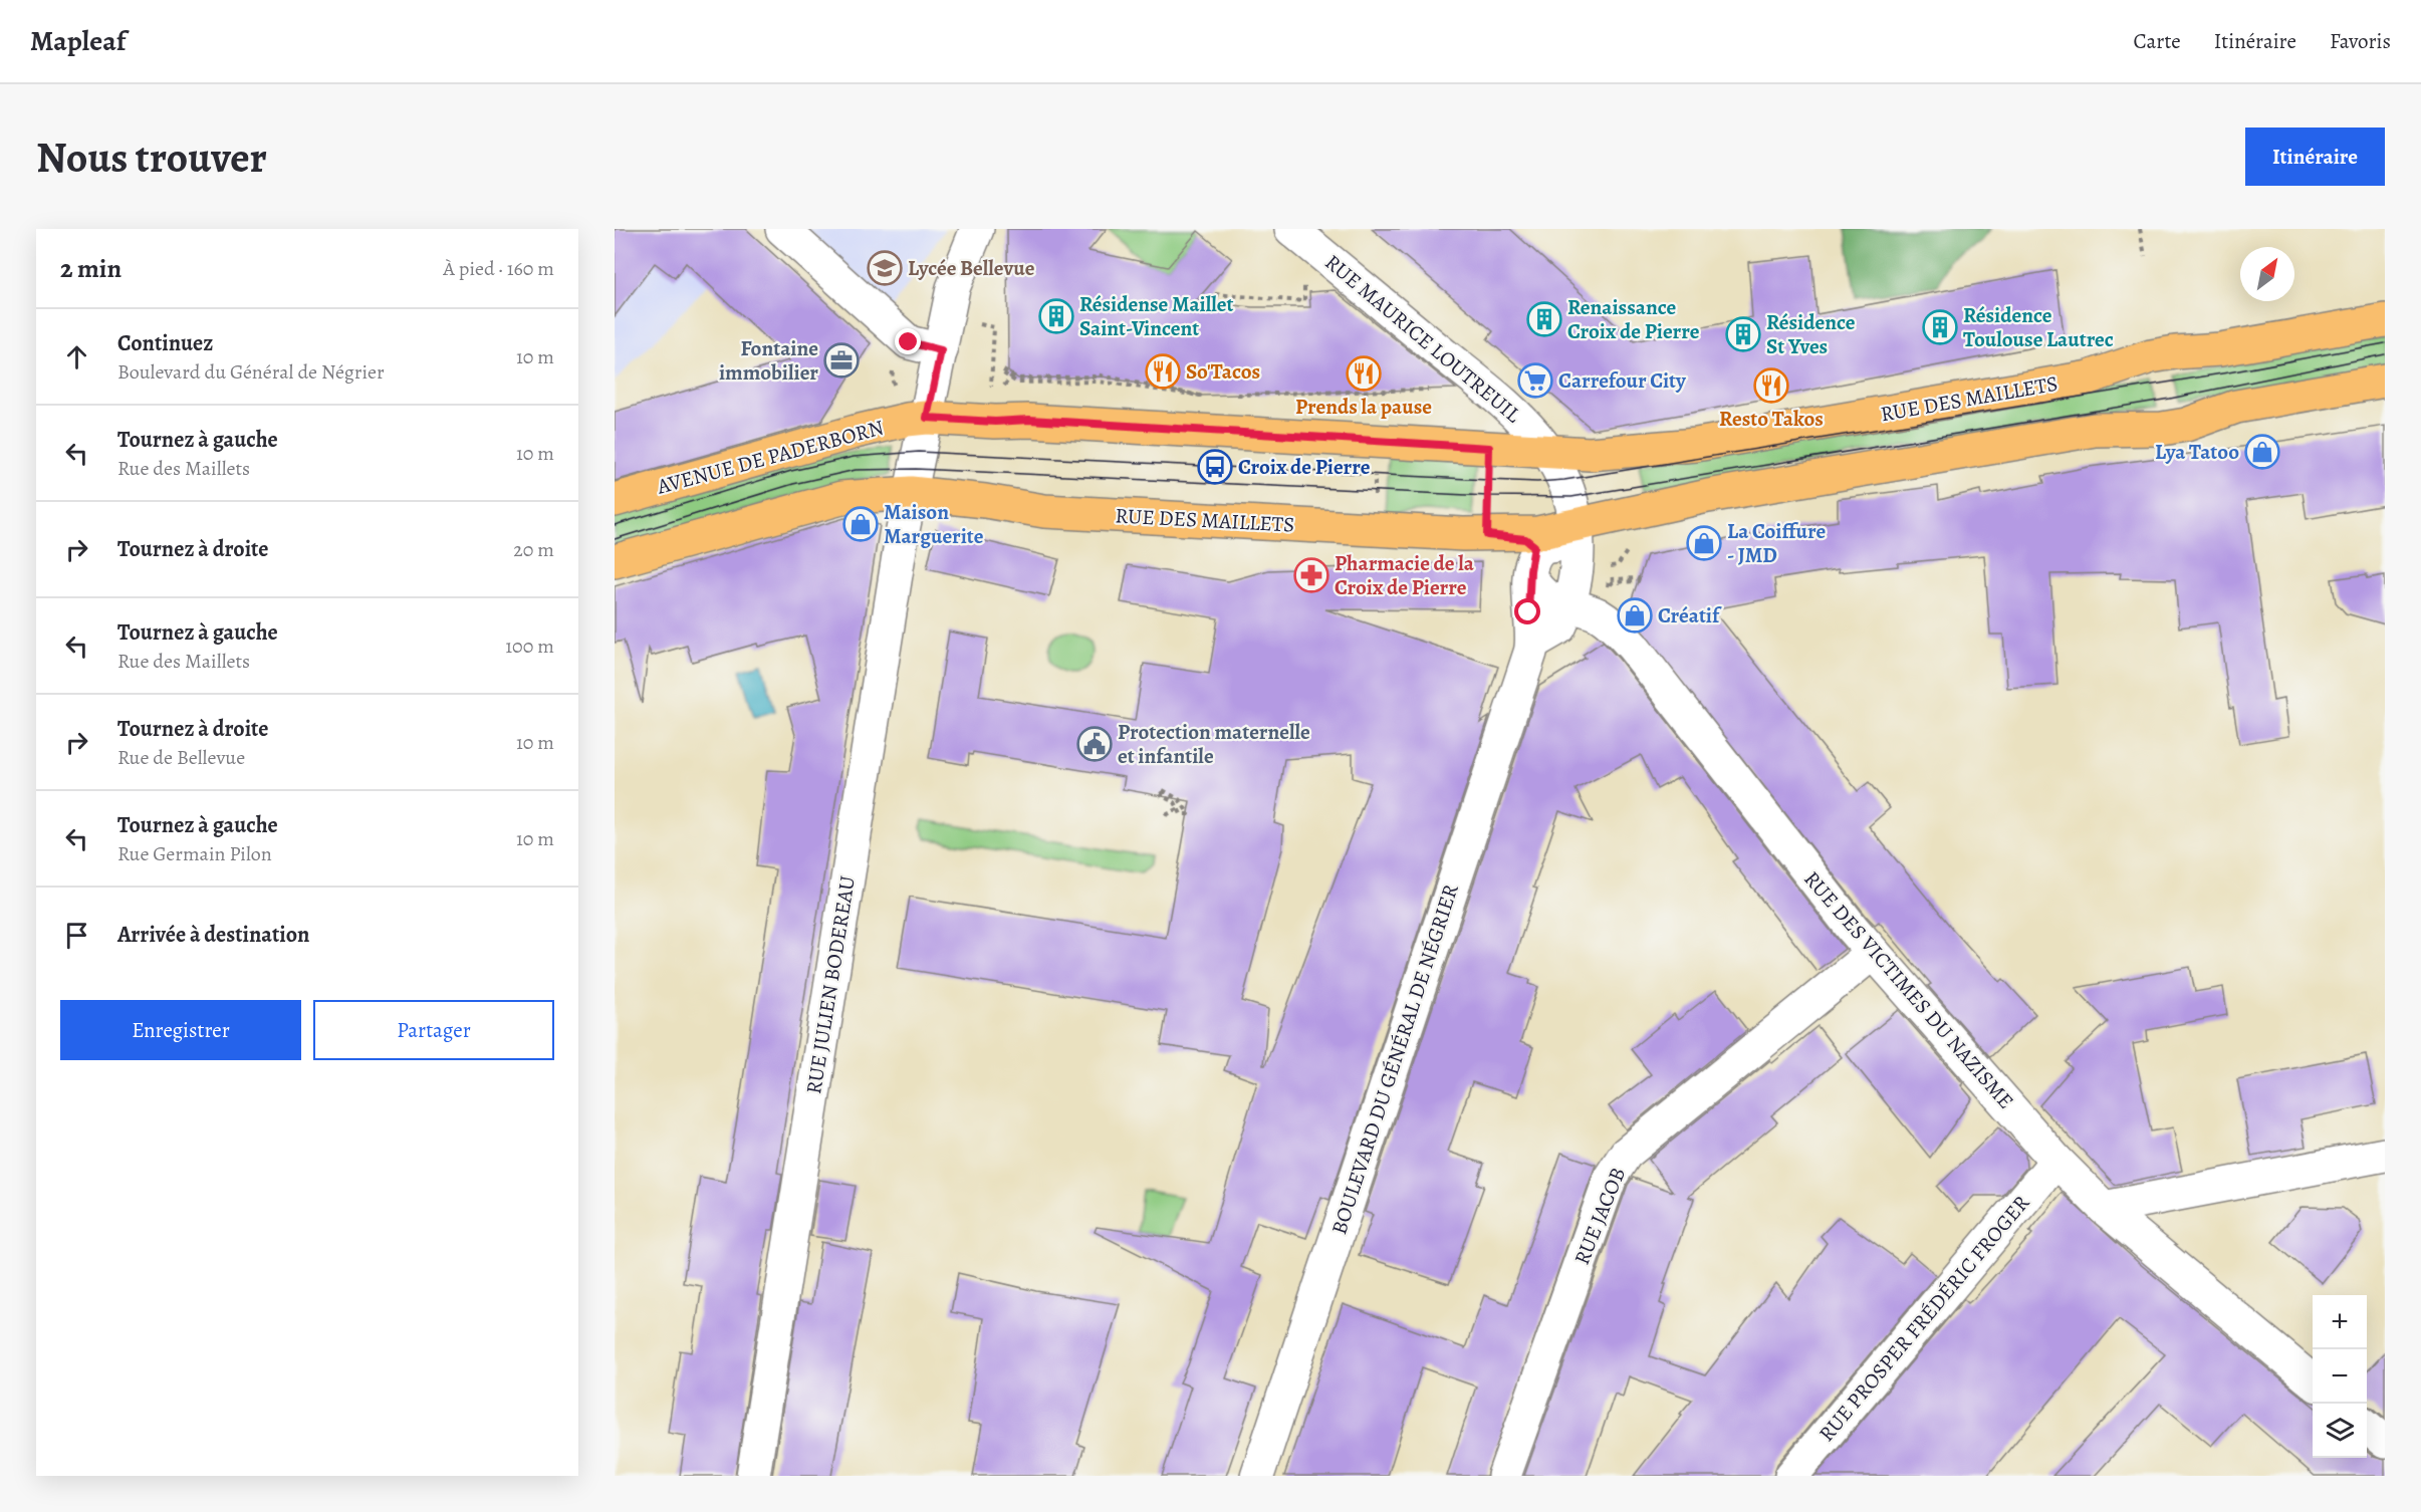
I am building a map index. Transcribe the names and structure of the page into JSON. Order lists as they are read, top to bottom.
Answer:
{
  "streets": {
    "main road": ["RUE DES MAILLETS", "AVENUE DE PADERBORN"],
    "street": [
      "RUE MAURICE LOUTREUIL",
      "RUE JULIEN BODEREAU",
      "RUE DES VICTIMES DU NAZISME",
      "BOULEVARD DU GÉNÉRAL DE NÉGRIER",
      "RUE JACOB",
      "RUE PROSPER FRÉDÉRIC FROGER"
    ]
  },
  "crossings": [
    ["RUE MAURICE LOUTREUIL", "RUE DES MAILLETS"],
    ["RUE DES MAILLETS", "AVENUE DE PADERBORN"],
    ["RUE DES MAILLETS", "RUE JULIEN BODEREAU"],
    ["RUE DES MAILLETS", "RUE DES VICTIMES DU NAZISME"],
    ["RUE DES MAILLETS", "BOULEVARD DU GÉNÉRAL DE NÉGRIER"],
    ["AVENUE DE PADERBORN", "RUE JULIEN BODEREAU"],
    ["RUE DES VICTIMES DU NAZISME", "BOULEVARD DU GÉNÉRAL DE NÉGRIER"],
    ["RUE DES VICTIMES DU NAZISME", "RUE JACOB"],
    ["RUE DES VICTIMES DU NAZISME", "RUE PROSPER FRÉDÉRIC FROGER"]
  ],
  "places": {
    "school or university": ["Lycée Bellevue"],
    "building": [
      "Résidense Maillet Saint-Vincent",
      "Renaissance Croix de Pierre",
      "Résidence Toulouse Lautrec",
      "Résidence St Yves"
    ],
    "office": ["Fontaine immobilier"],
    "restaurant": ["So'Tacos", "Prends la pause", "Resto Takos"],
    "supermarket": ["Carrefour City"],
    "shop": [
      "Lya Tatoo",
      "Maison Marguerite",
      "La Coiffure - JMD",
      "Créatif"
    ],
    "bus stop": ["Croix de Pierre"],
    "pharmacy": ["Pharmacie de la Croix de Pierre"],
    "public building": ["Protection maternelle et infantile"]
  },
  "north": "top right",
  "page": {
    "header": "Mapleaf",
    "nav": ["Carte", "Itinéraire", "Favoris"],
    "buttons": [
      "Itinéraire",
      ["Enregistrer", "Partager"]
    ],
    "title": "Nous trouver",
    "heading": ["2 min", "À pied · 160 m"],
    "list": [
      ["Continuez", "Boulevard du Général de Négrier", "10 m"],
      ["Tournez à gauche", "Rue des Maillets", "10 m"],
      ["Tournez à droite", "20 m"],
      ["Tournez à gauche", "Rue des Maillets", "100 m"],
      ["Tournez à droite", "Rue de Bellevue", "10 m"],
      ["Tournez à gauche", "Rue Germain Pilon", "10 m"],
      "Arrivée à destination"
    ],
    "map_buttons": ["+", "−"]
  }
}
